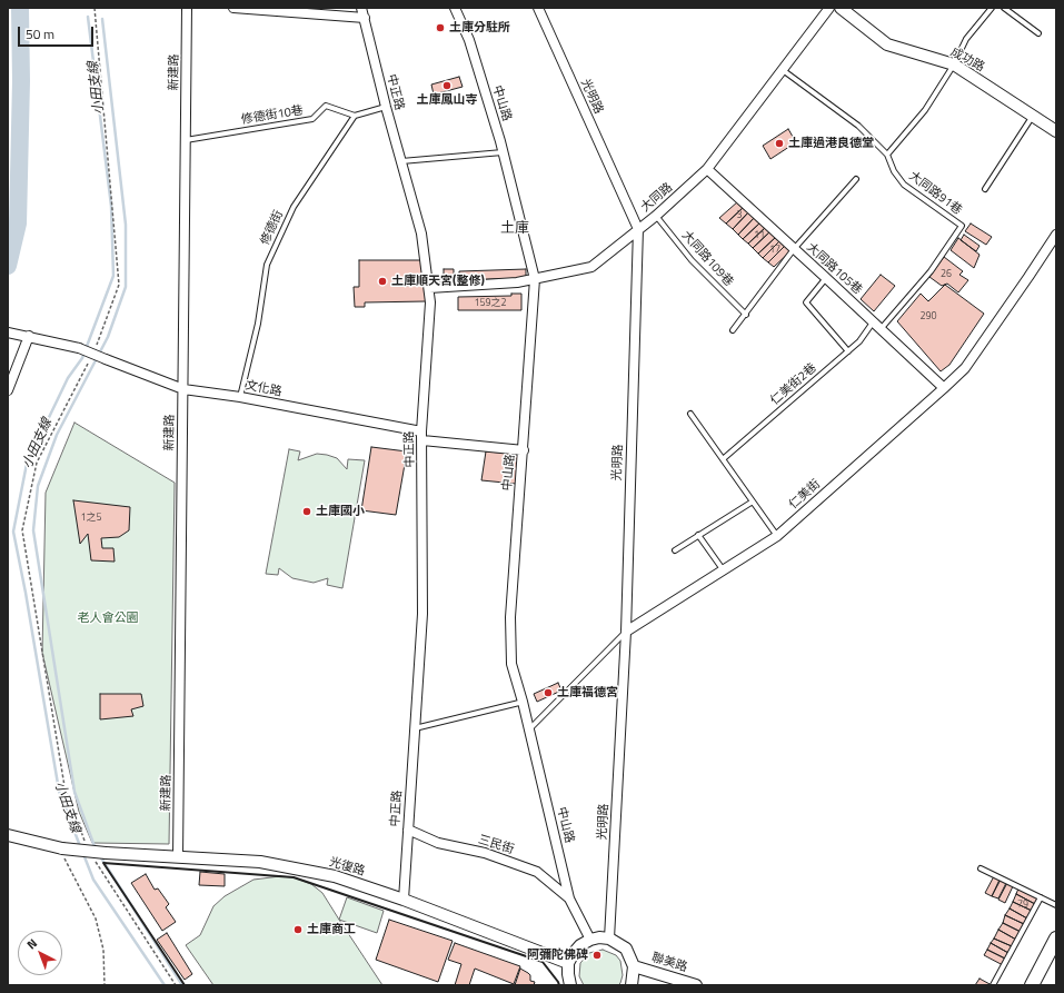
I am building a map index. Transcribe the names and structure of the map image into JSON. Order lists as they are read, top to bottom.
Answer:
{
  "streets": {
    "street": [
      "成功路",
      "新建路",
      "中正路",
      "光明路",
      "中山路",
      "大同路",
      "大同路105巷",
      "文化路",
      "仁美街",
      "三民街",
      "光復路",
      "聯美路"
    ],
    "lane": [
      "修德街10巷",
      "大同路91巷",
      "修德街",
      "大同路109巷",
      "仁美街2巷"
    ]
  },
  "crossings": [
    ["新建路", "修德街10巷"],
    ["新建路", "文化路"],
    ["新建路", "光復路"],
    ["中正路", "大同路"],
    ["中正路", "文化路"],
    ["中正路", "三民街"],
    ["中正路", "光復路"],
    ["光明路", "大同路"],
    ["光明路", "仁美街"],
    ["中山路", "大同路"],
    ["中山路", "文化路"],
    ["中山路", "仁美街"],
    ["中山路", "三民街"],
    ["修德街10巷", "修德街"],
    ["大同路91巷", "大同路"],
    ["大同路91巷", "大同路105巷"],
    ["大同路91巷", "仁美街2巷"],
    ["大同路", "大同路109巷"],
    ["大同路", "大同路105巷"],
    ["修德街", "文化路"],
    ["大同路105巷", "仁美街2巷"],
    ["大同路105巷", "仁美街"]
  ],
  "districts": ["土庫"],
  "water": ["小田支線"],
  "parks": ["老人會公園"],
  "places": [
    "土庫分駐所",
    "土庫鳳山寺",
    "土庫過港良德堂",
    "土庫順天宮(整修)",
    "土庫國小",
    "土庫福德宮",
    "土庫商工",
    "阿彌陀佛碑"
  ],
  "house_numbers": [
    "3",
    "11",
    "17",
    "26",
    "159之2",
    "290",
    "1之5",
    "79"
  ],
  "scale_bar": "50 m",
  "north": "top left"
}
